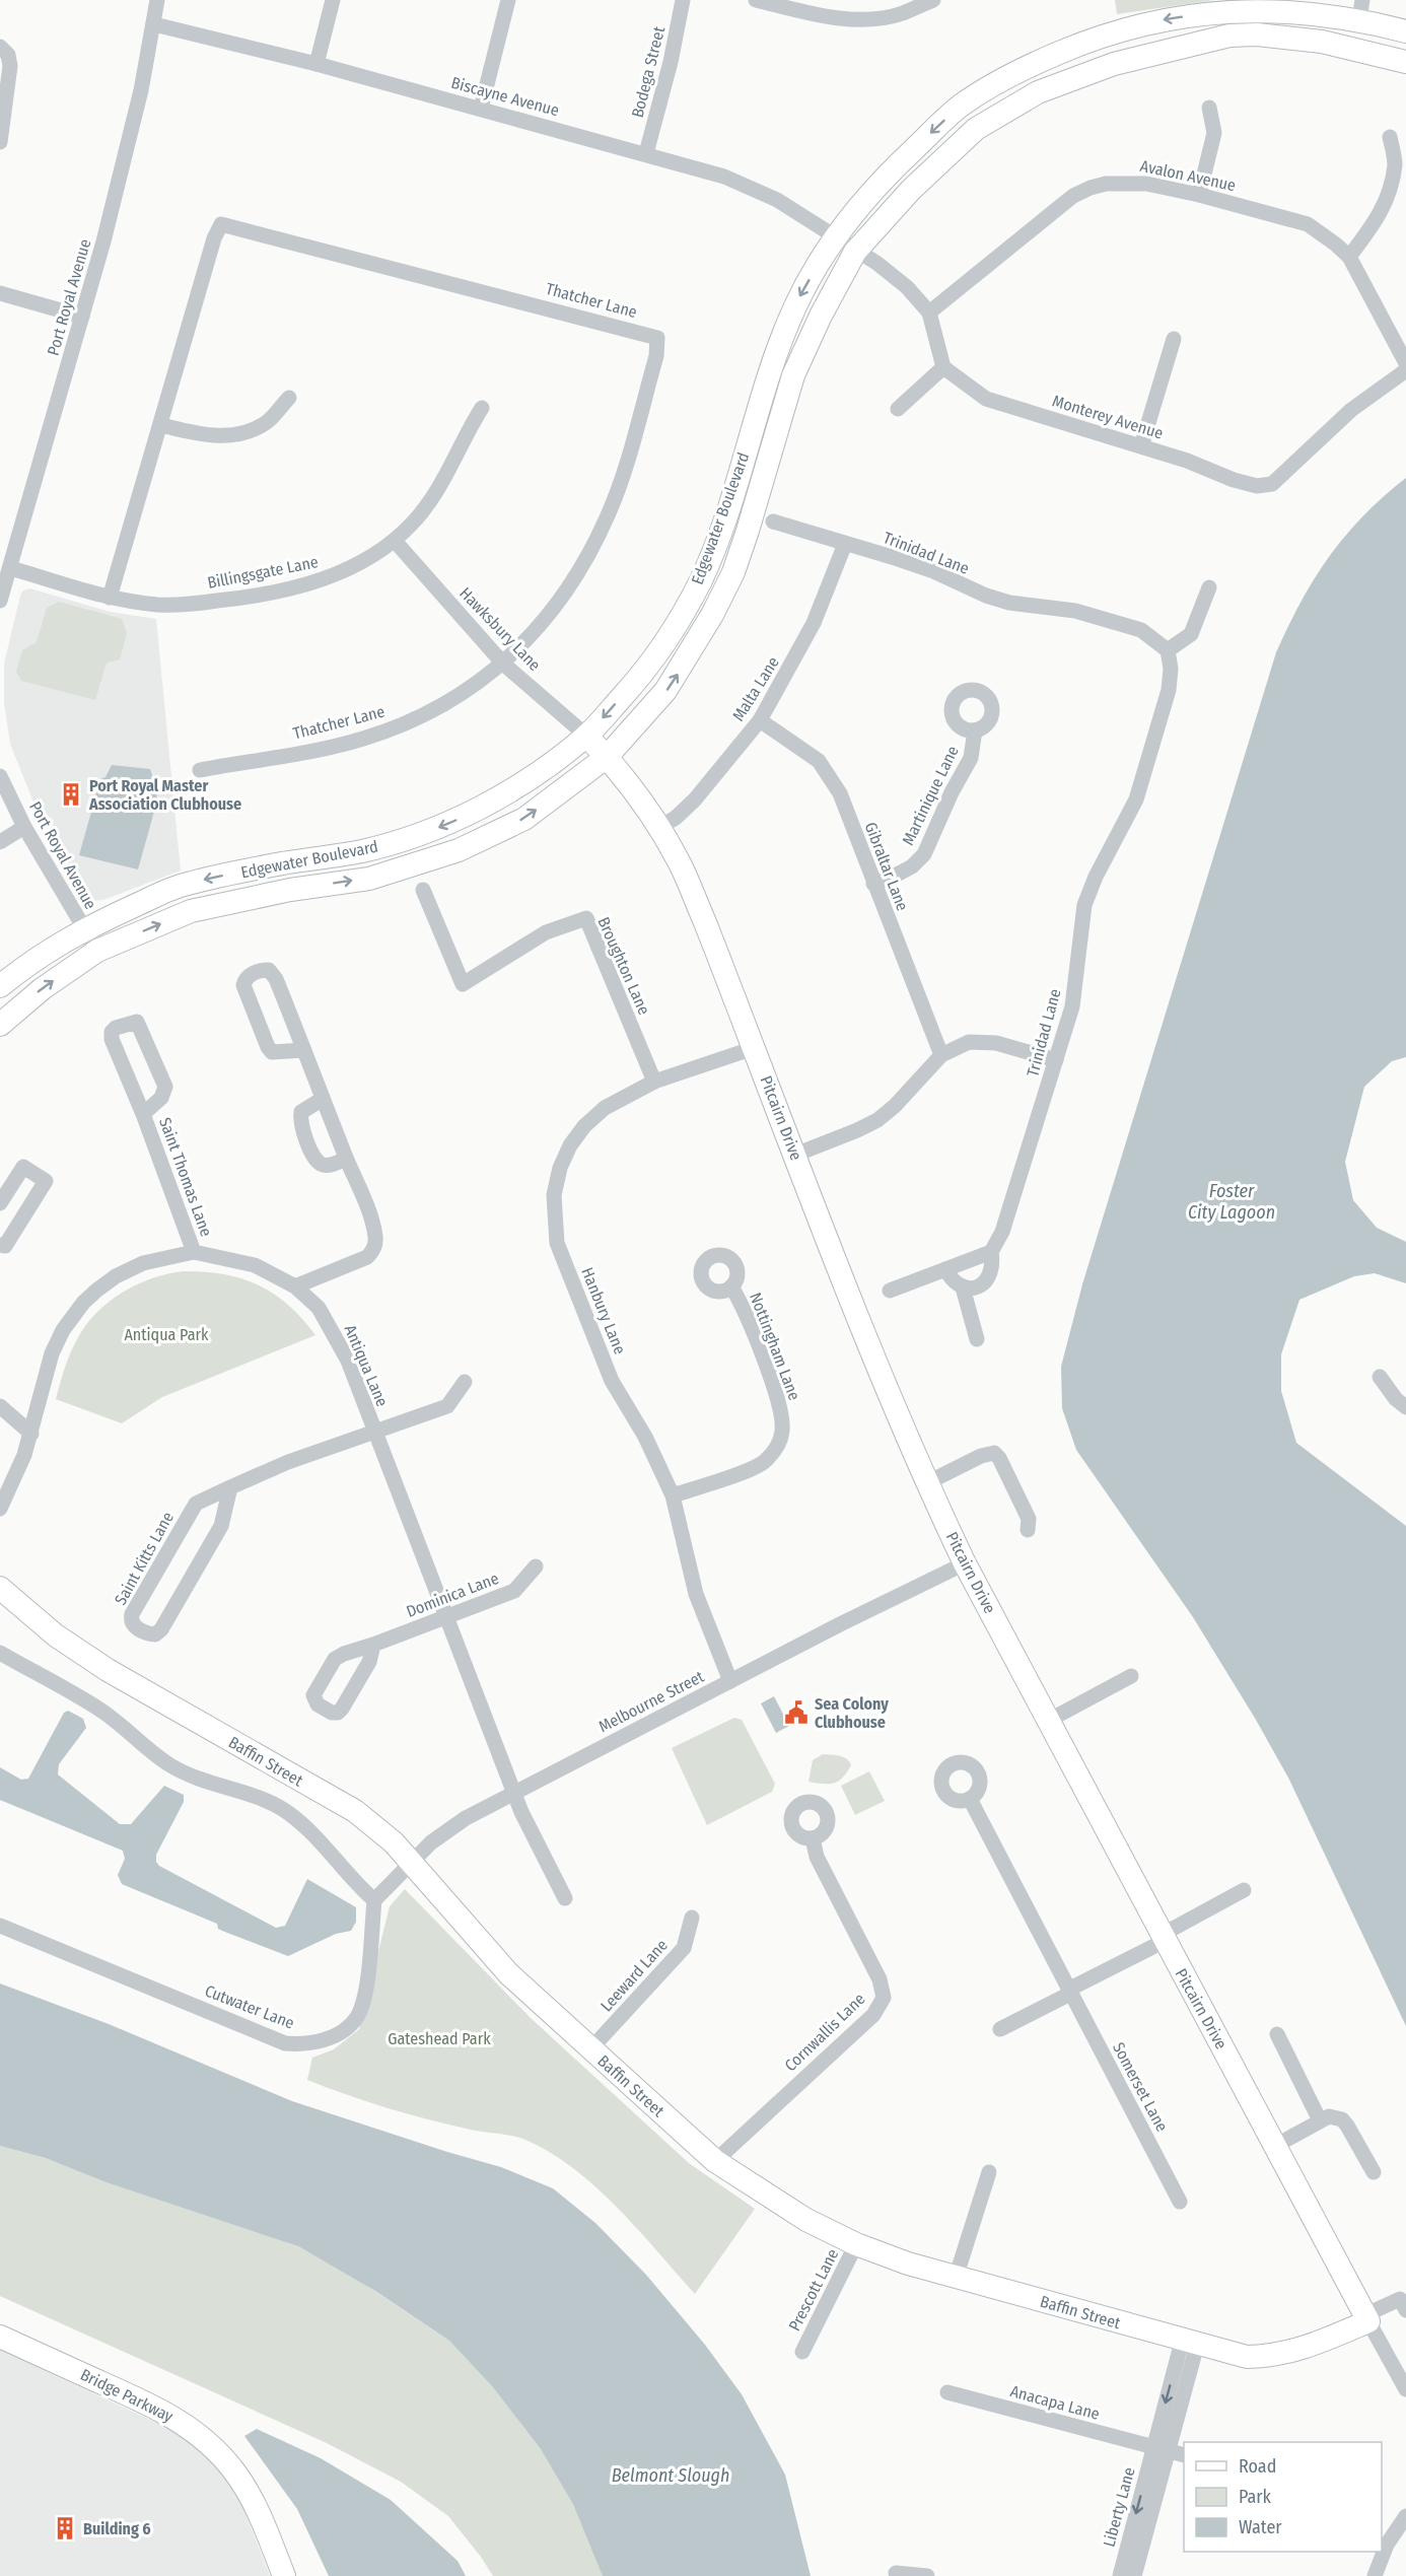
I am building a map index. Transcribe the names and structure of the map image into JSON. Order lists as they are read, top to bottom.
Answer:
{
  "streets": {
    "street": [
      "Bodega Street",
      "Biscayne Avenue",
      "Avalon Avenue",
      "Port Royal Avenue",
      "Thatcher Lane",
      "Monterey Avenue",
      "Edgewater Boulevard",
      "Trinidad Lane",
      "Billingsgate Lane",
      "Hawksbury Lane",
      "Malta Lane",
      "Martinique Lane",
      "Gibraltar Lane",
      "Broughton Lane",
      "Pitcairn Drive",
      "Saint Thomas Lane",
      "Hanbury Lane",
      "Nottingham Lane",
      "Antiqua Lane",
      "Saint Kitts Lane",
      "Dominica Lane",
      "Melbourne Street",
      "Baffin Street",
      "Leeward Lane",
      "Cutwater Lane",
      "Cornwallis Lane",
      "Somerset Lane",
      "Prescott Lane",
      "Bridge Parkway",
      "Anacapa Lane",
      "Liberty Lane"
    ]
  },
  "crossings": [
    ["Bodega Street", "Biscayne Avenue"],
    ["Biscayne Avenue", "Port Royal Avenue"],
    ["Biscayne Avenue", "Edgewater Boulevard"],
    ["Port Royal Avenue", "Edgewater Boulevard"],
    ["Port Royal Avenue", "Billingsgate Lane"],
    ["Thatcher Lane", "Billingsgate Lane"],
    ["Thatcher Lane", "Hawksbury Lane"],
    ["Edgewater Boulevard", "Hawksbury Lane"],
    ["Edgewater Boulevard", "Pitcairn Drive"],
    ["Trinidad Lane", "Malta Lane"],
    ["Billingsgate Lane", "Hawksbury Lane"],
    ["Hawksbury Lane", "Pitcairn Drive"],
    ["Malta Lane", "Gibraltar Lane"],
    ["Malta Lane", "Pitcairn Drive"],
    ["Martinique Lane", "Gibraltar Lane"],
    ["Broughton Lane", "Hanbury Lane"],
    ["Pitcairn Drive", "Hanbury Lane"],
    ["Pitcairn Drive", "Melbourne Street"],
    ["Pitcairn Drive", "Baffin Street"],
    ["Saint Thomas Lane", "Antiqua Lane"],
    ["Hanbury Lane", "Nottingham Lane"],
    ["Hanbury Lane", "Melbourne Street"],
    ["Antiqua Lane", "Saint Kitts Lane"],
    ["Antiqua Lane", "Dominica Lane"],
    ["Antiqua Lane", "Melbourne Street"],
    ["Melbourne Street", "Baffin Street"],
    ["Melbourne Street", "Cutwater Lane"],
    ["Baffin Street", "Leeward Lane"],
    ["Baffin Street", "Cornwallis Lane"],
    ["Baffin Street", "Prescott Lane"],
    ["Anacapa Lane", "Liberty Lane"]
  ],
  "water": ["Foster City Lagoon", "Belmont Slough"],
  "parks": ["Antiqua Park", "Gateshead Park"],
  "places": {
    "building": ["Port Royal Master Association Clubhouse", "Building 6"],
    "public building": ["Sea Colony Clubhouse"]
  },
  "legend": ["Road", "Park", "Water"]
}
